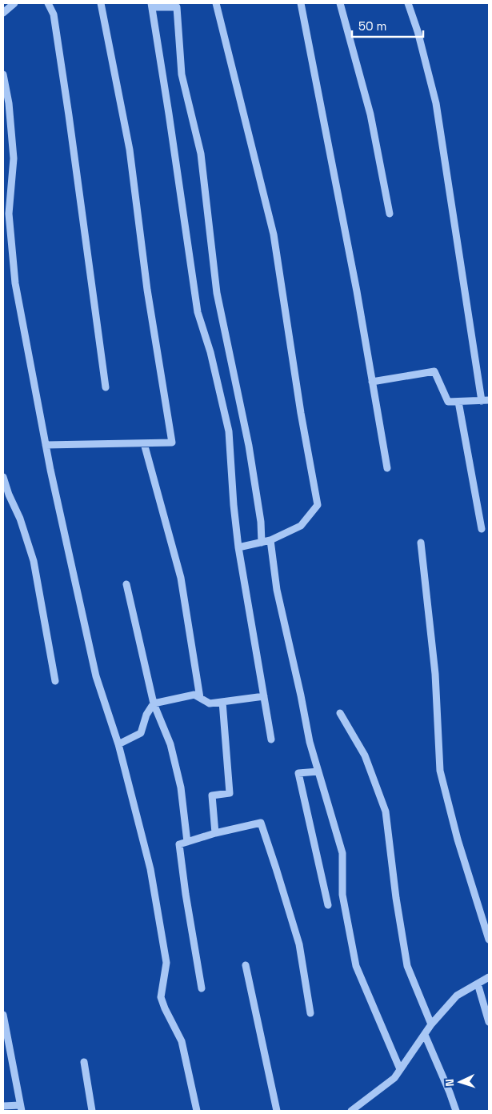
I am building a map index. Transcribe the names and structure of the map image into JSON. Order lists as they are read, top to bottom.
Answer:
{
  "scale_bar": "50 m",
  "north": "left"
}
